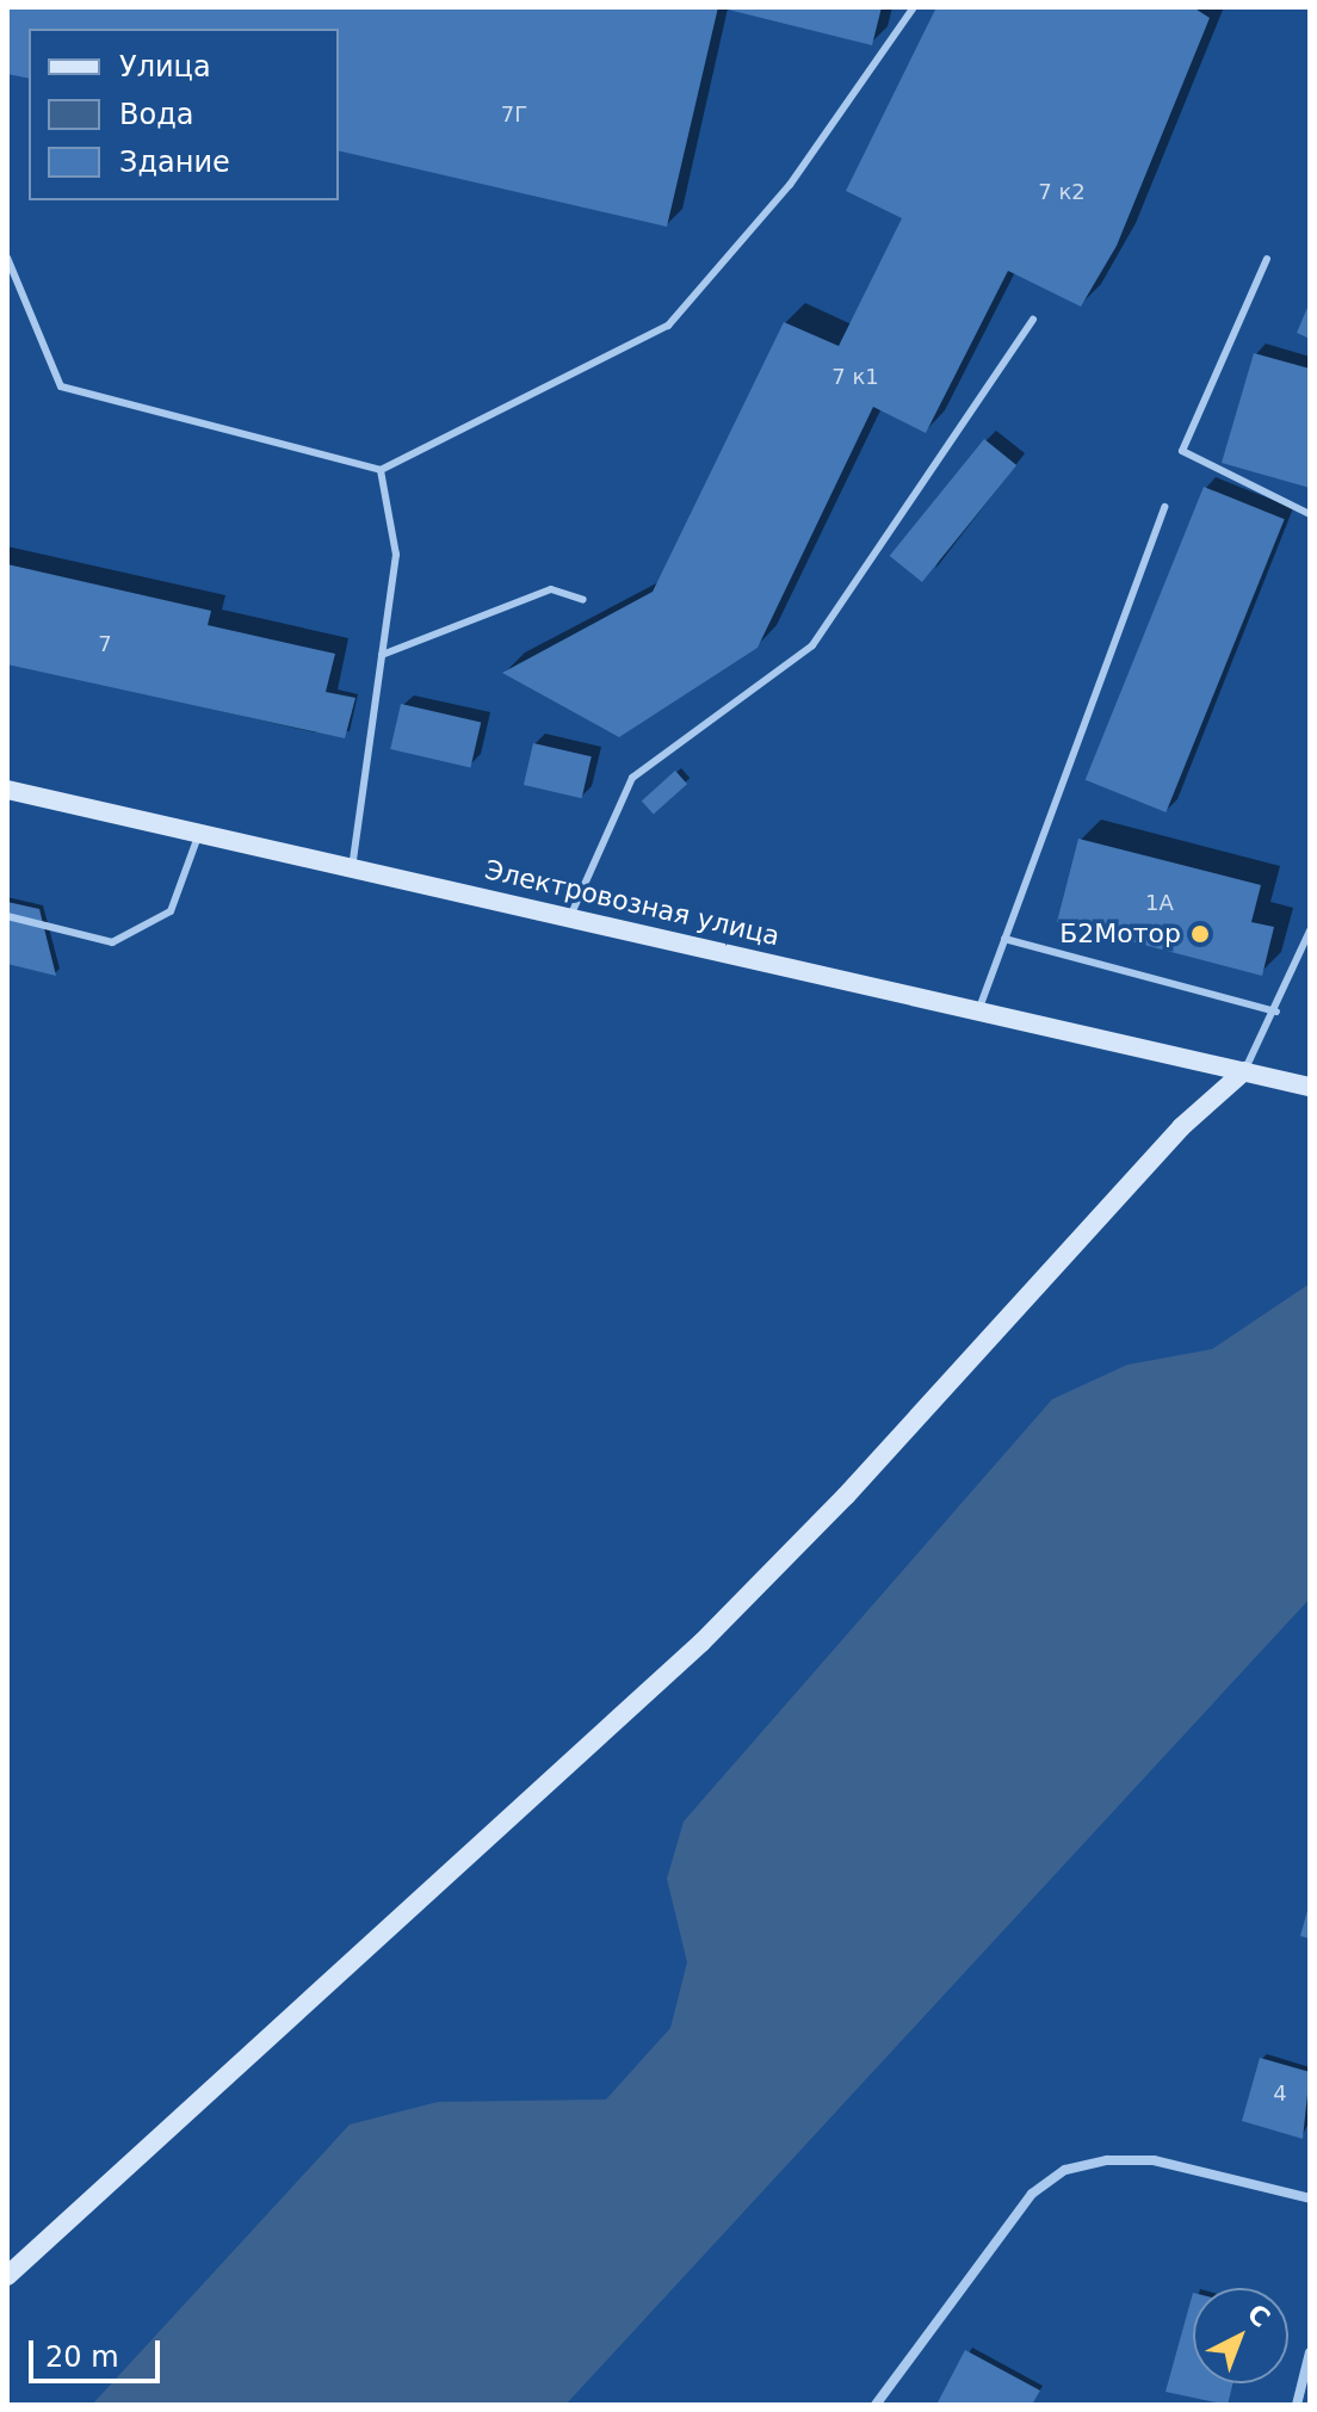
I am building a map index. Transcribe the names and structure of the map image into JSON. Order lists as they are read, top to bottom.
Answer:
{
  "streets": {
    "street": ["Электровозная улица"]
  },
  "places": ["Б2Мотор"],
  "house_numbers": [
    "7Г",
    "7 к2",
    "7 к1",
    "7",
    "1А",
    "4"
  ],
  "legend": ["Улица", "Вода", "Здание"],
  "scale_bar": "20 m",
  "north": "top right"
}
